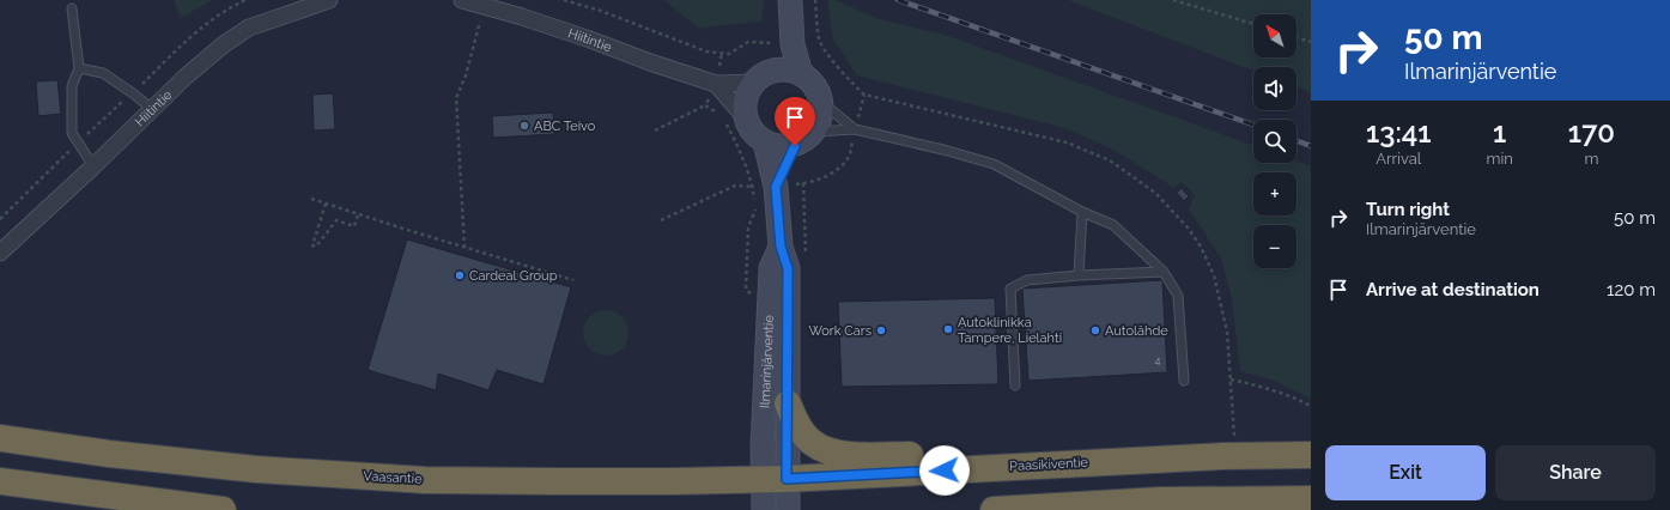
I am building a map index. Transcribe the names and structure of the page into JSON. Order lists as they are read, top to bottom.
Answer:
{
  "streets": {
    "highway": ["Paasikiventie", "Vaasantie"],
    "main road": ["Ilmarinjärventie"],
    "street": ["Hiitintie"]
  },
  "crossings": [
    ["Hiitintie", "Ilmarinjärventie"],
    ["Ilmarinjärventie", "Paasikiventie"],
    ["Ilmarinjärventie", "Vaasantie"],
    ["Paasikiventie", "Vaasantie"]
  ],
  "places": [
    "ABC Teivo",
    "Cardeal Group",
    "Autoklinikka Tampere, Lielahti",
    "Work Cars",
    "Autolähde"
  ],
  "house_numbers": ["4"],
  "north": "top left",
  "page": {
    "turn": ["50 m", "Ilmarinjärventie"],
    "map_buttons": ["+", "−"],
    "eta": [
      "13:41",
      "Arrival",
      "1",
      "min",
      "170",
      "m"
    ],
    "list": [
      {
        "name": "Turn right",
        "note": "Ilmarinjärventie",
        "value": "50 m"
      },
      {
        "name": "Arrive at destination",
        "value": "120 m"
      }
    ],
    "buttons": ["Exit", "Share"]
  }
}
